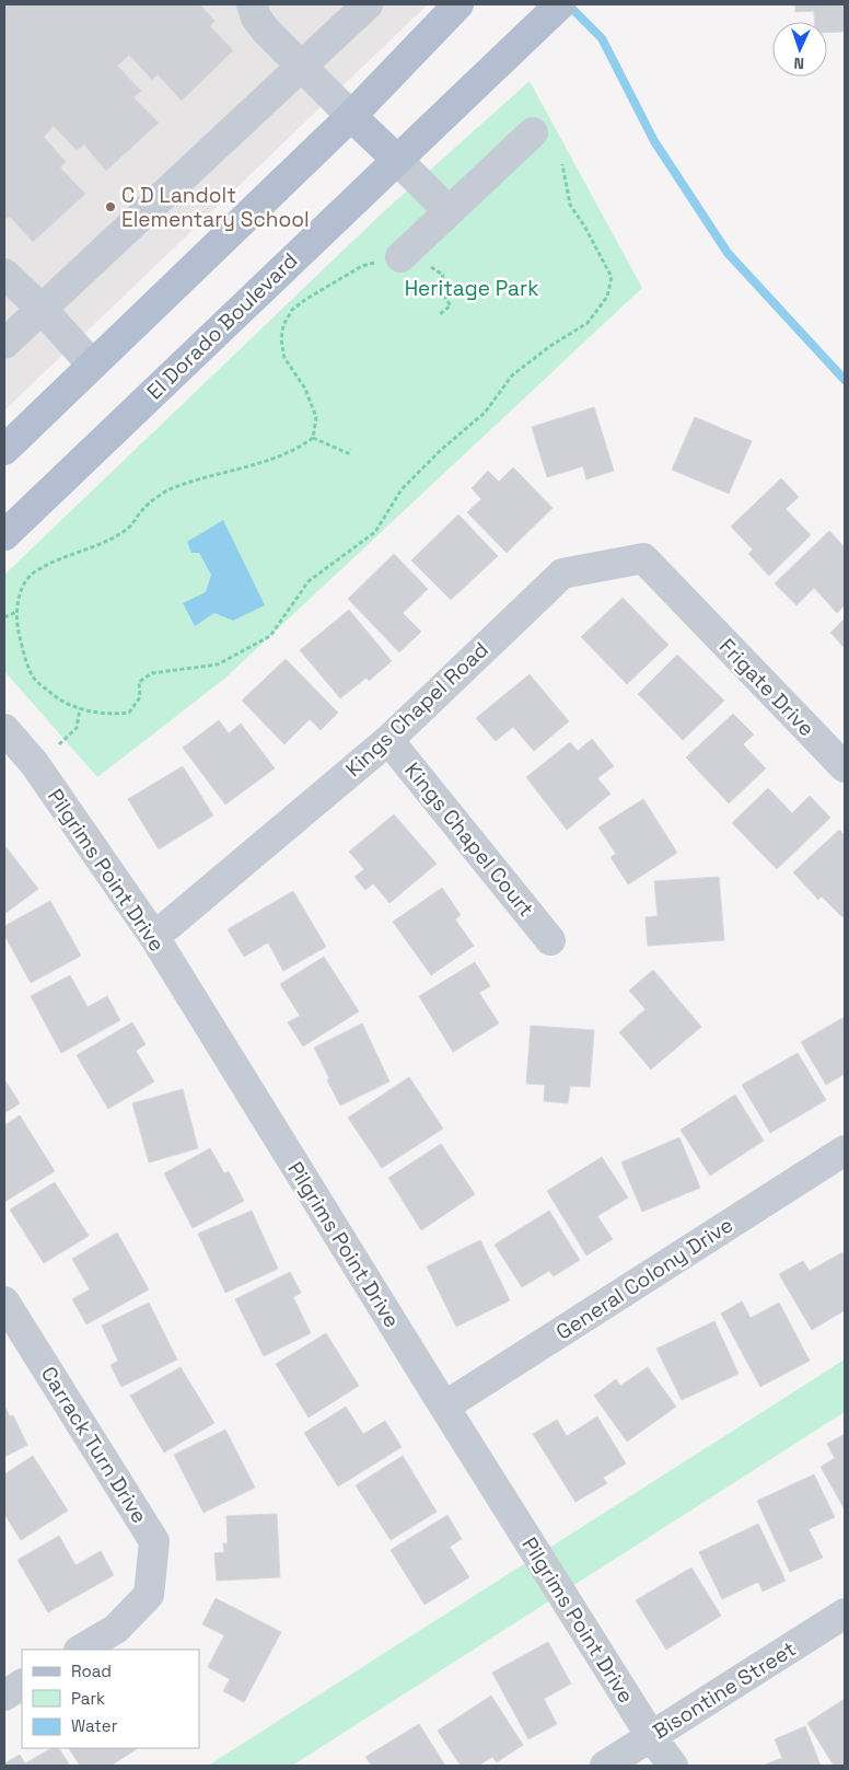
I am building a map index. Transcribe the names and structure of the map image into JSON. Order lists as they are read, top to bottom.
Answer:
{
  "streets": {
    "main road": ["El Dorado Boulevard"],
    "street": [
      "Frigate Drive",
      "Kings Chapel Road",
      "Kings Chapel Court",
      "Pilgrims Point Drive",
      "General Colony Drive",
      "Carrack Turn Drive",
      "Bisontine Street"
    ]
  },
  "crossings": [
    ["Frigate Drive", "Kings Chapel Road"],
    ["Kings Chapel Road", "Kings Chapel Court"],
    ["Kings Chapel Road", "Pilgrims Point Drive"],
    ["Pilgrims Point Drive", "General Colony Drive"],
    ["Pilgrims Point Drive", "Bisontine Street"]
  ],
  "parks": ["Heritage Park"],
  "places": ["C D Landolt Elementary School"],
  "legend": ["Road", "Park", "Water"],
  "north": "bottom"
}
